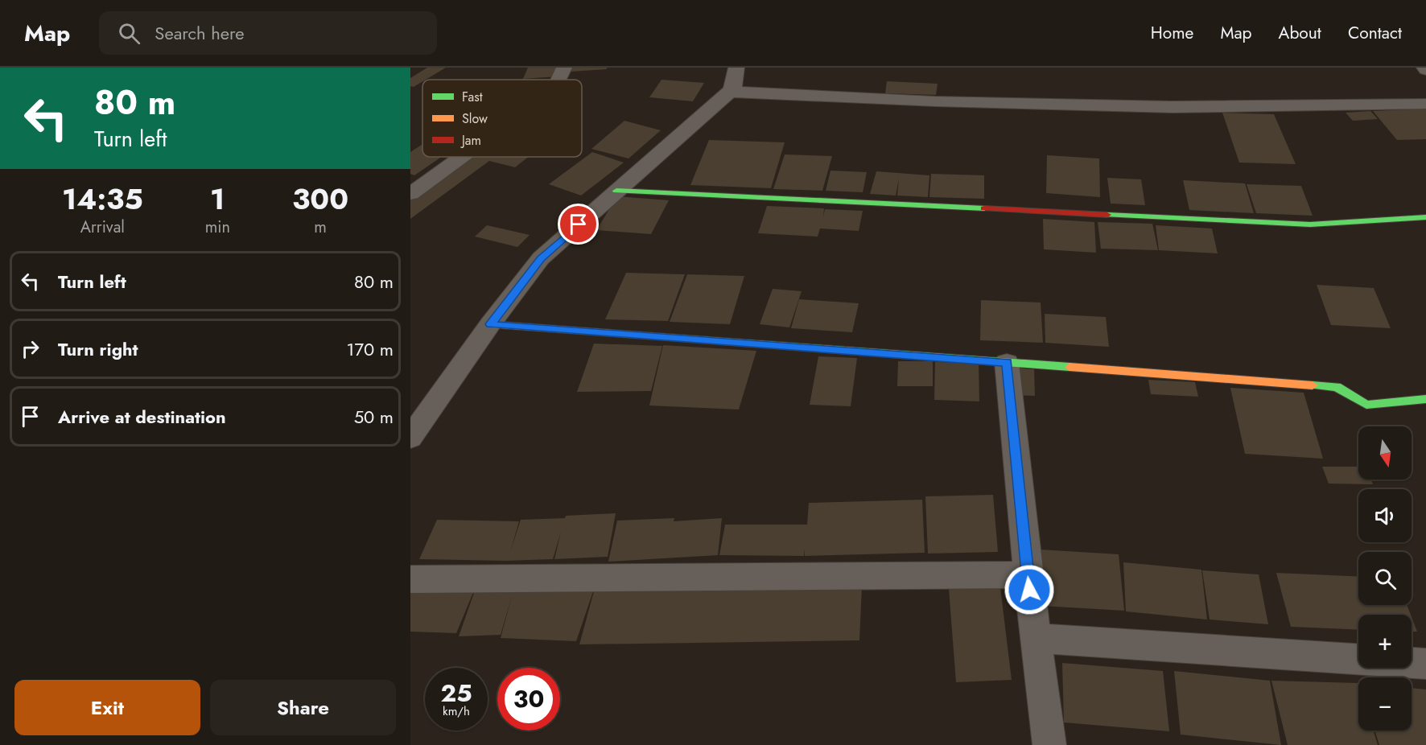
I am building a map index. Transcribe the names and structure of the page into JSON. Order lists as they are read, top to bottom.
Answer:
{
  "legend": ["Fast", "Slow", "Jam"],
  "north": "bottom",
  "page": {
    "header": "Map",
    "search": "Search here",
    "nav": [
      "Home",
      "Map",
      "About",
      "Contact"
    ],
    "turn": ["80 m", "Turn left"],
    "eta": [
      "14:35",
      "Arrival",
      "1",
      "min",
      "300",
      "m"
    ],
    "list": [
      {
        "name": "Turn left",
        "value": "80 m"
      },
      {
        "name": "Turn right",
        "value": "170 m"
      },
      {
        "name": "Arrive at destination",
        "value": "50 m"
      }
    ],
    "map_buttons": ["+", "−"],
    "speed": "25 km/h",
    "limit": "30",
    "buttons": ["Exit", "Share"]
  }
}
